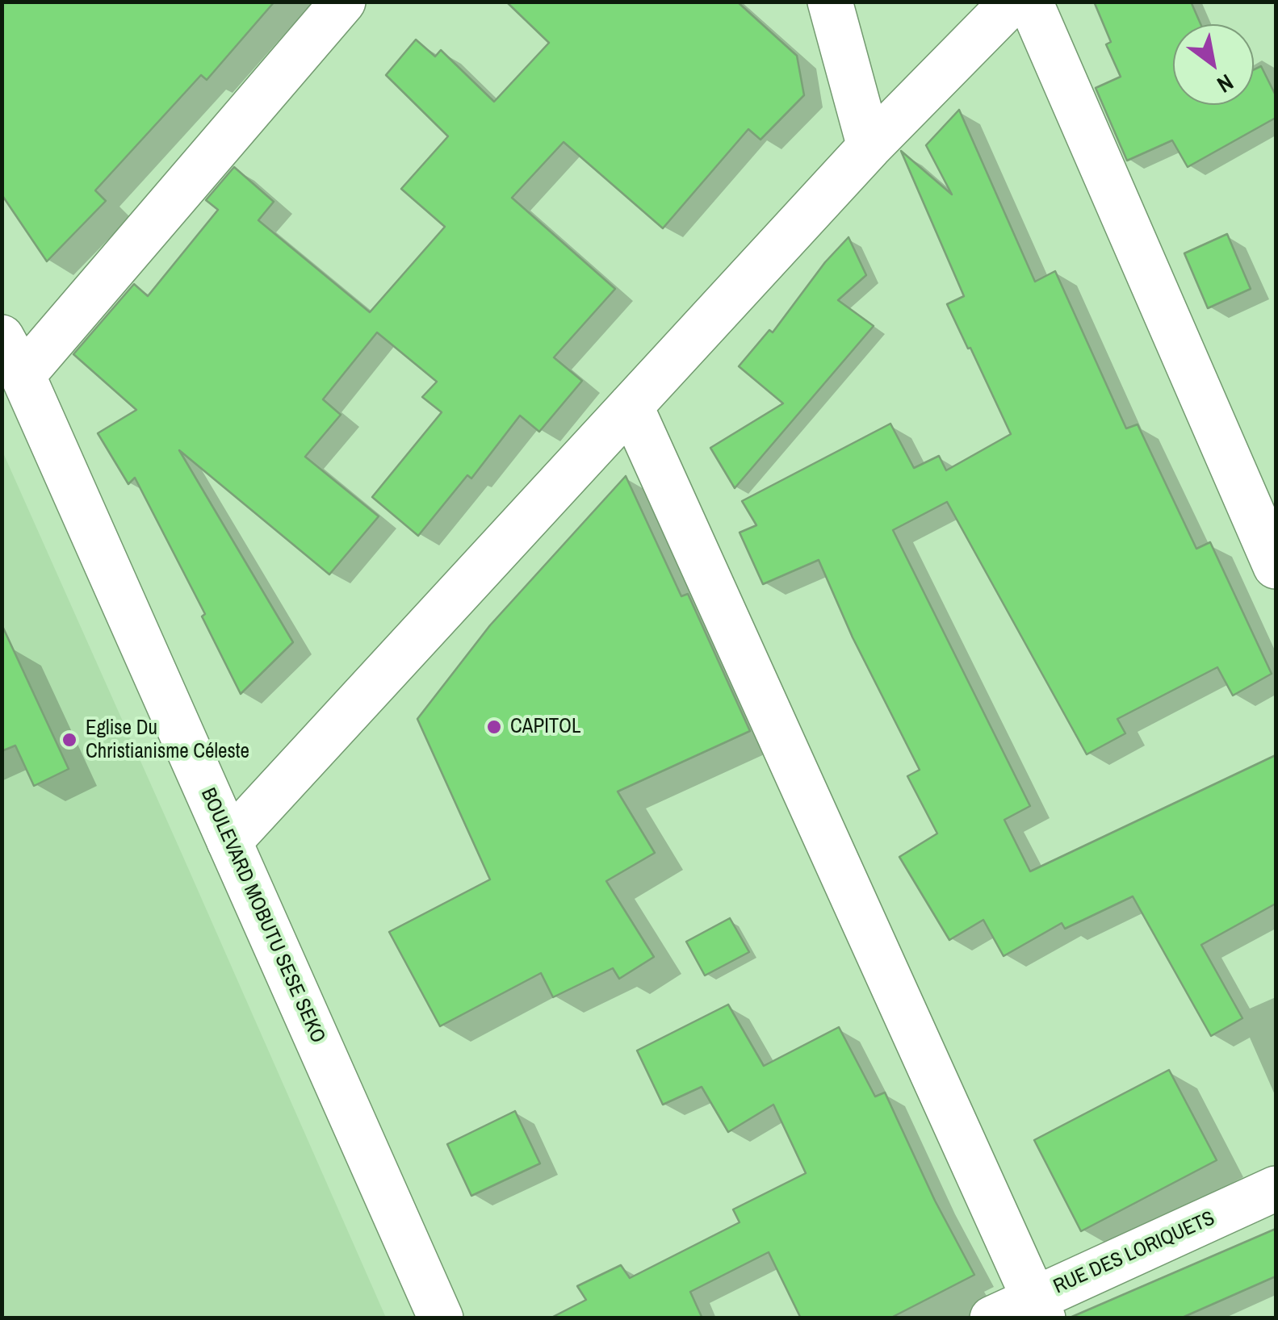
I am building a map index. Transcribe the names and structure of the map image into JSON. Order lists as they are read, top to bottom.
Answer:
{
  "streets": {
    "street": ["BOULEVARD MOBUTU SESE SEKO", "RUE DES LORIQUETS"]
  },
  "places": ["CAPITOL", "Eglise Du Christianisme Céleste"],
  "north": "bottom right"
}
